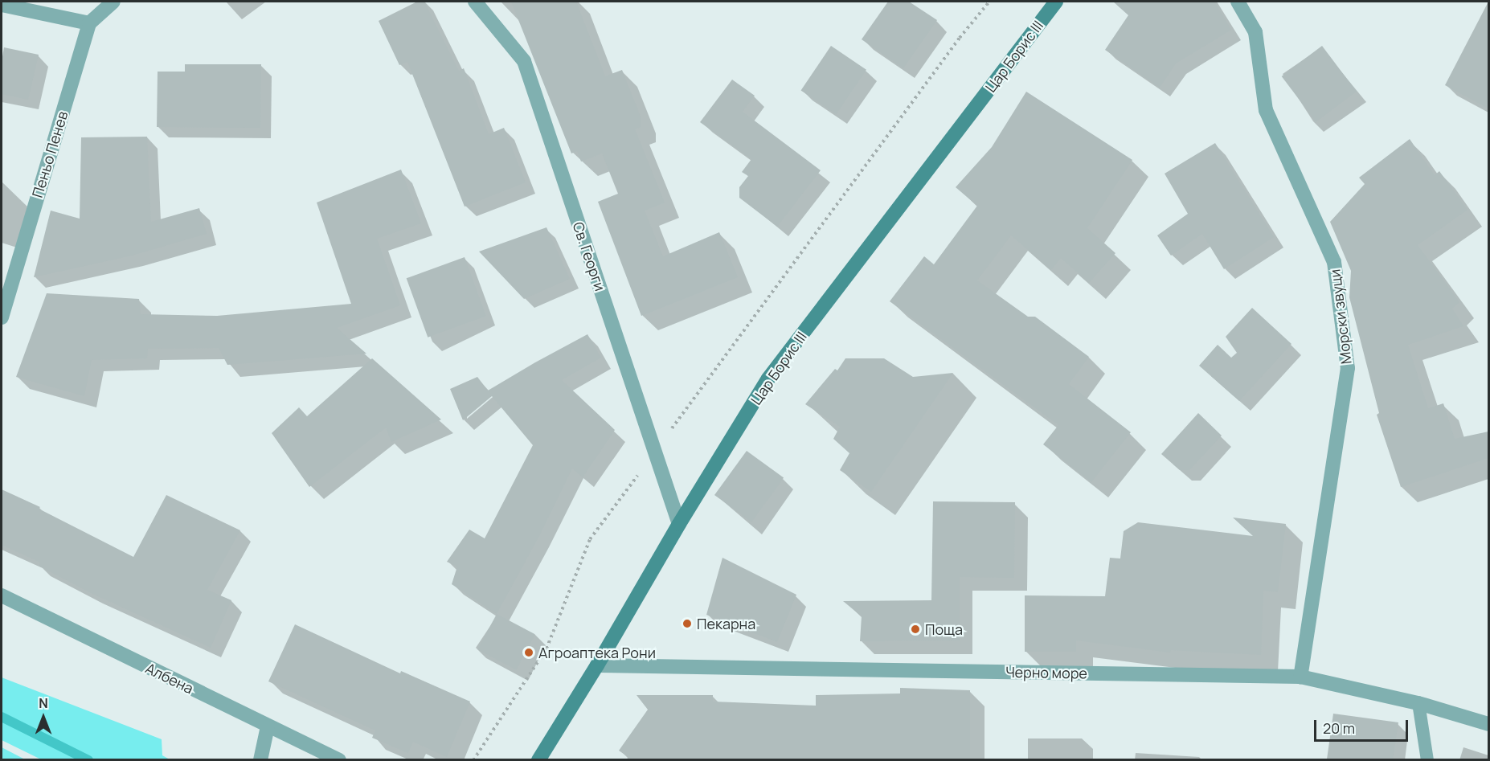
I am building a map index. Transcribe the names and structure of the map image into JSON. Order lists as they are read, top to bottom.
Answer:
{
  "streets": {
    "street": [
      "Цар Борис III",
      "Пеньо Пенев",
      "Св. Георги",
      "Морски звуци",
      "Черно море",
      "Албена"
    ]
  },
  "crossings": [
    ["Цар Борис III", "Св. Георги"],
    ["Цар Борис III", "Черно море"],
    ["Морски звуци", "Черно море"]
  ],
  "places": ["Пекарна", "Поща", "Агроаптека Рони"],
  "scale_bar": "20 m",
  "north": "top"
}
